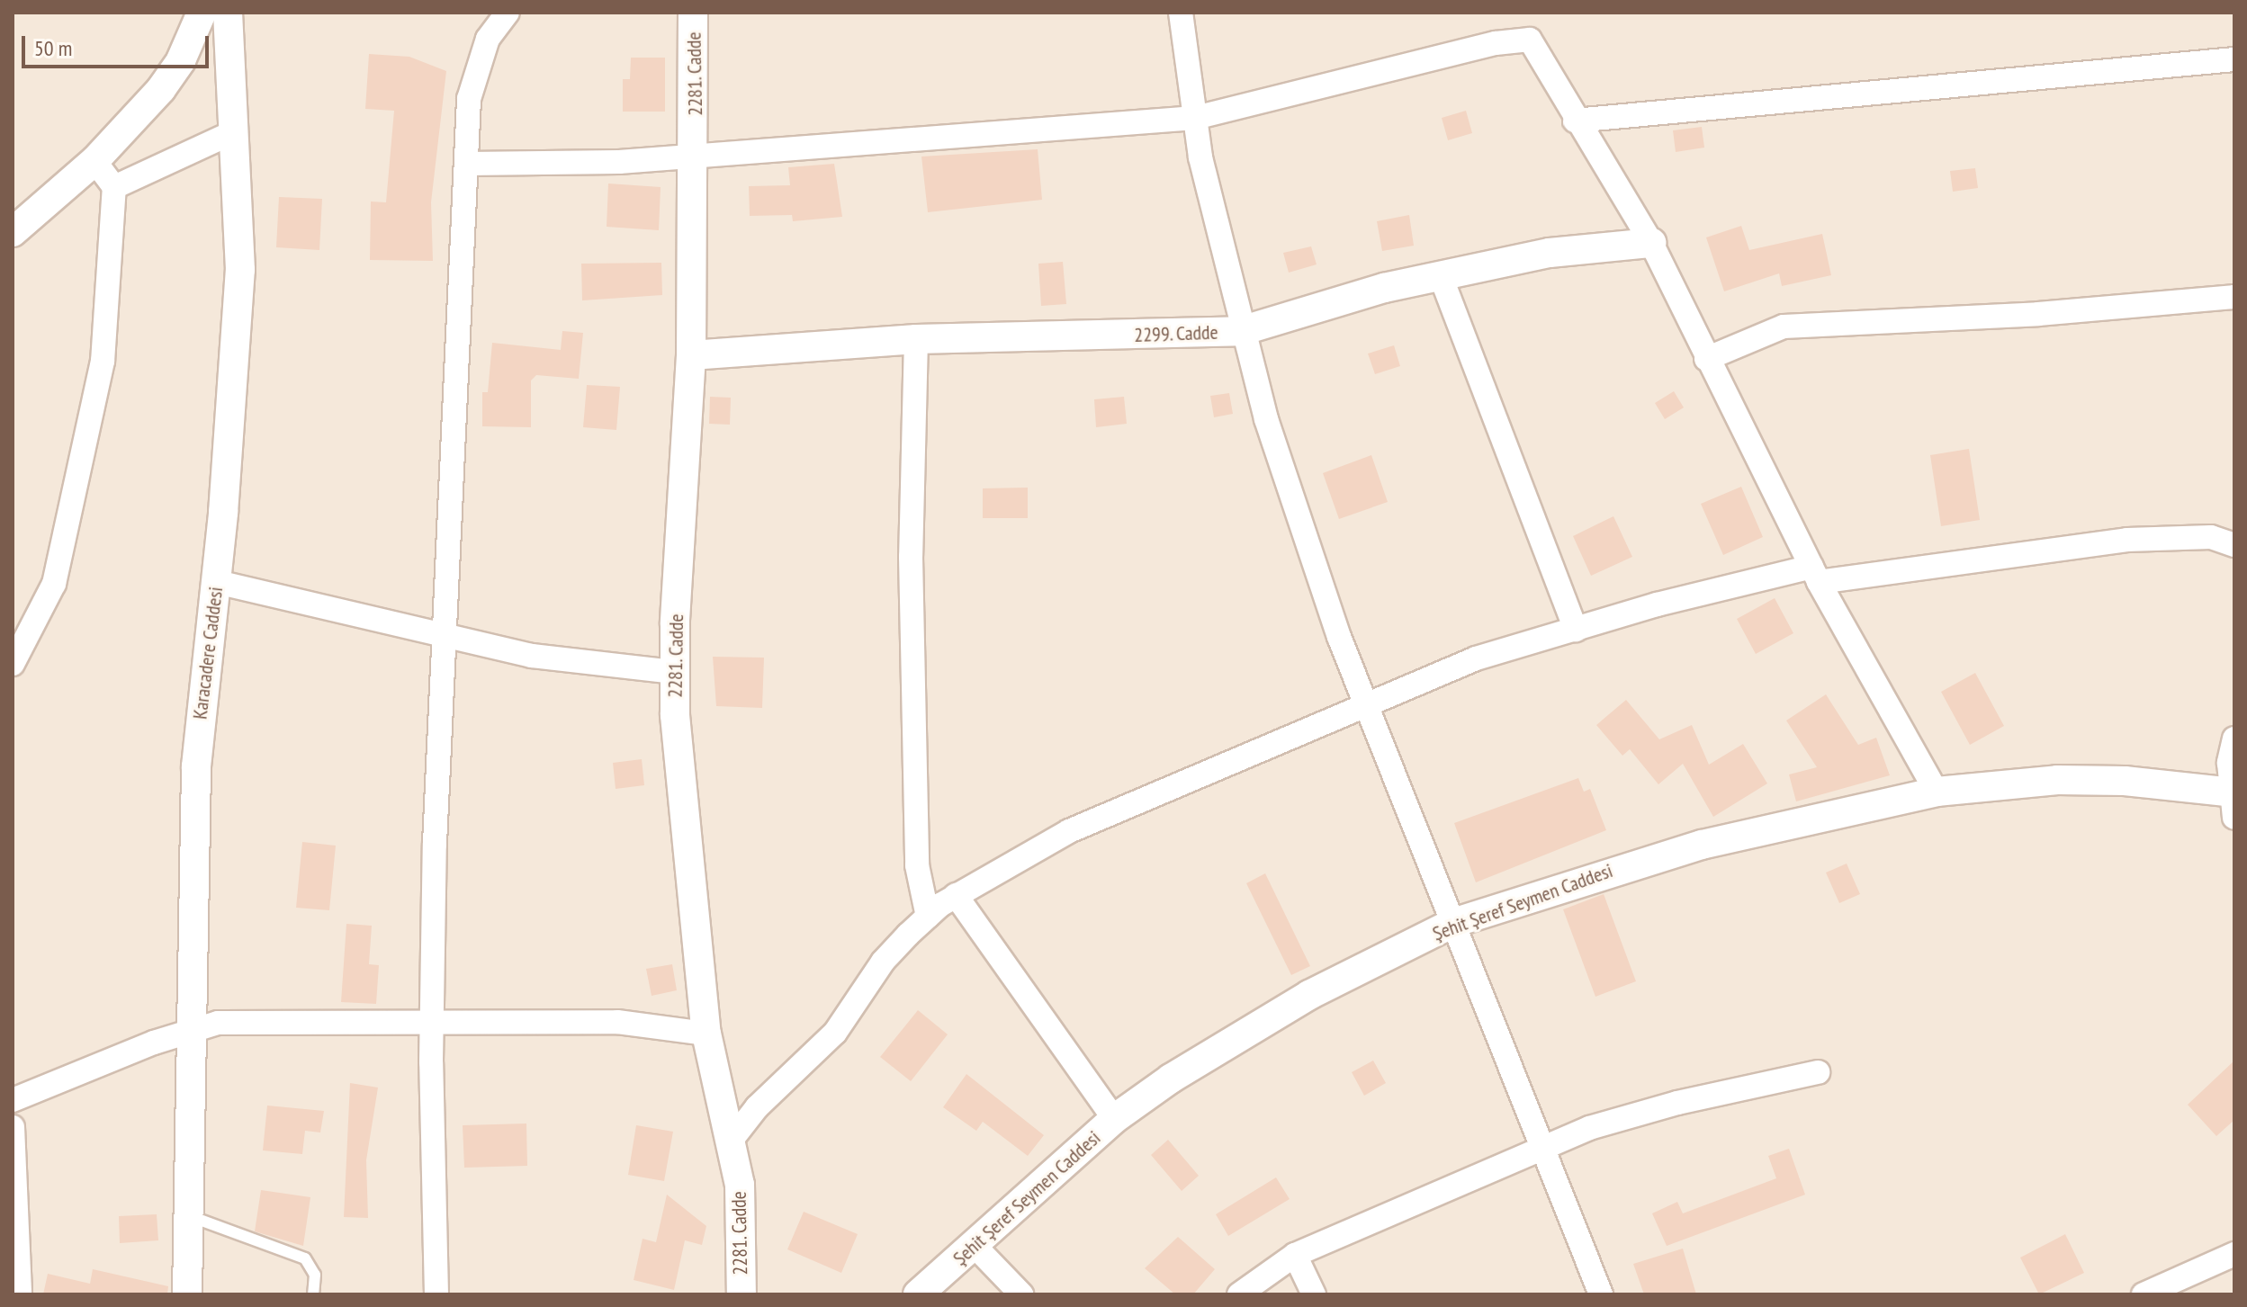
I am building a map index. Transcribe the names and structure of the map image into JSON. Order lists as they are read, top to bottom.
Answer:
{
  "streets": {
    "street": [
      "2281. Cadde",
      "2299. Cadde",
      "Karacadere Caddesi",
      "Şehit Şeref Seymen Caddesi"
    ]
  },
  "crossings": [
    ["2281. Cadde", "2299. Cadde"]
  ],
  "scale_bar": "50 m"
}
